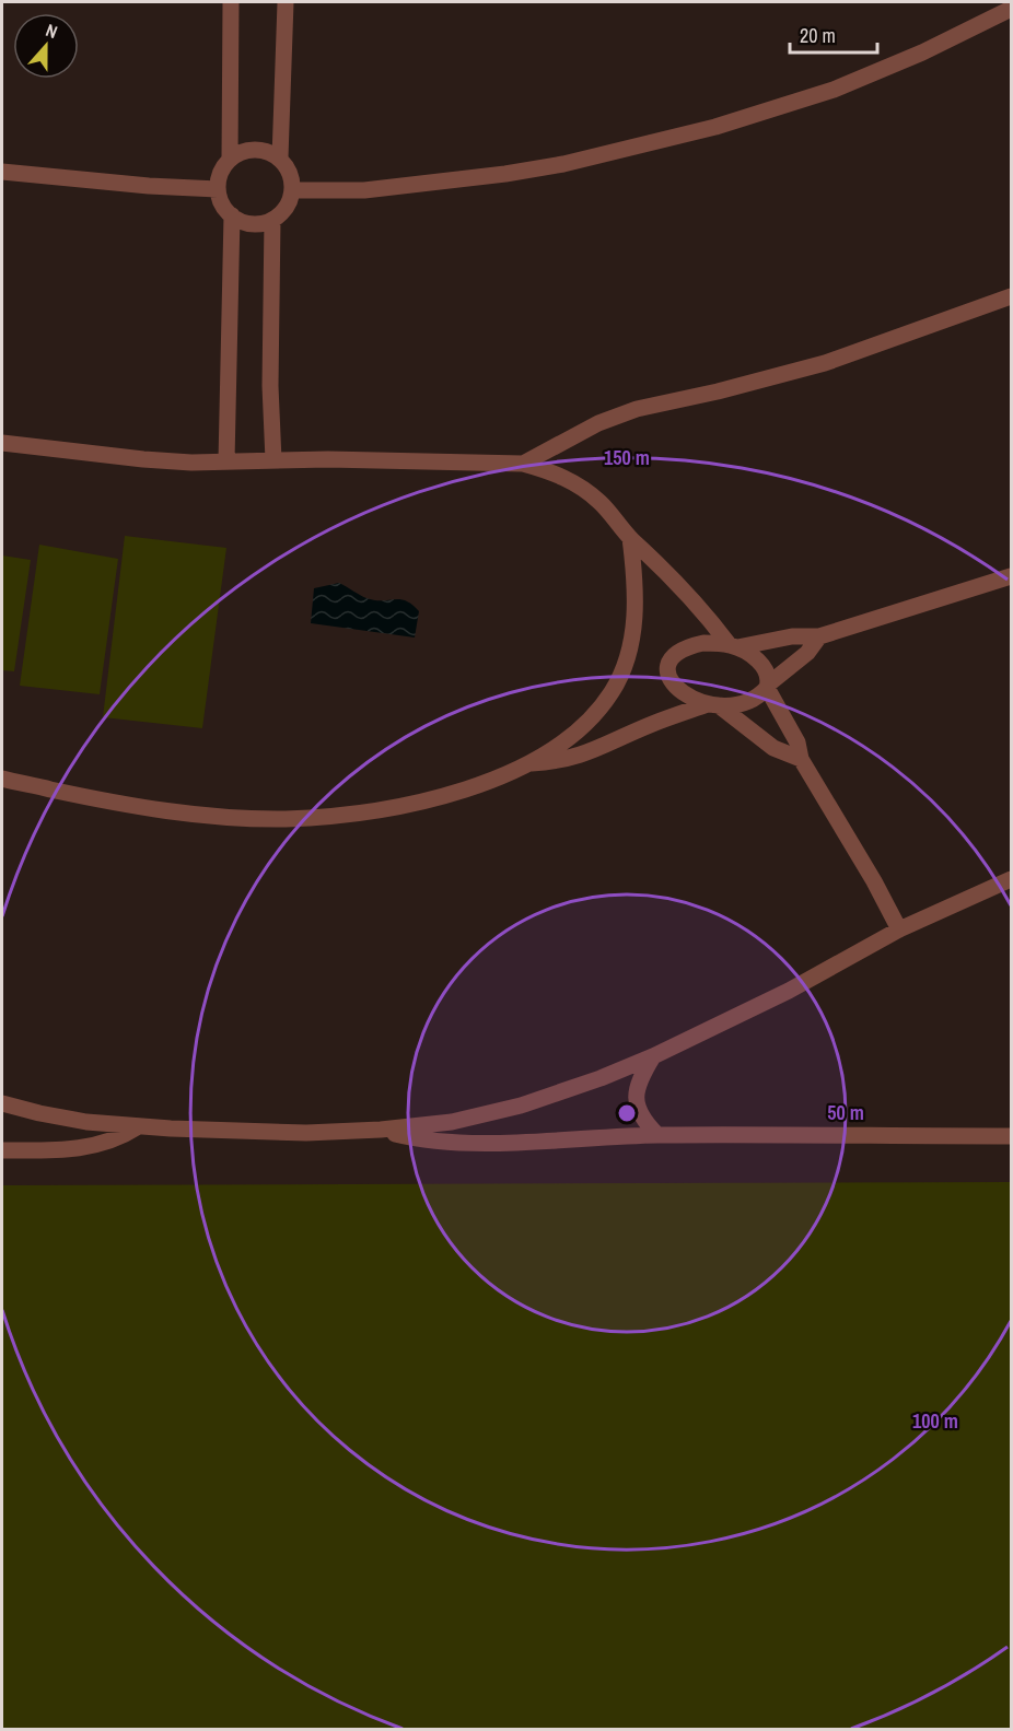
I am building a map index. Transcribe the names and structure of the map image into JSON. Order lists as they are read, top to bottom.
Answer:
{
  "scale_bar": "20 m",
  "north": "top",
  "rings": ["150 m", "50 m", "100 m"]
}
